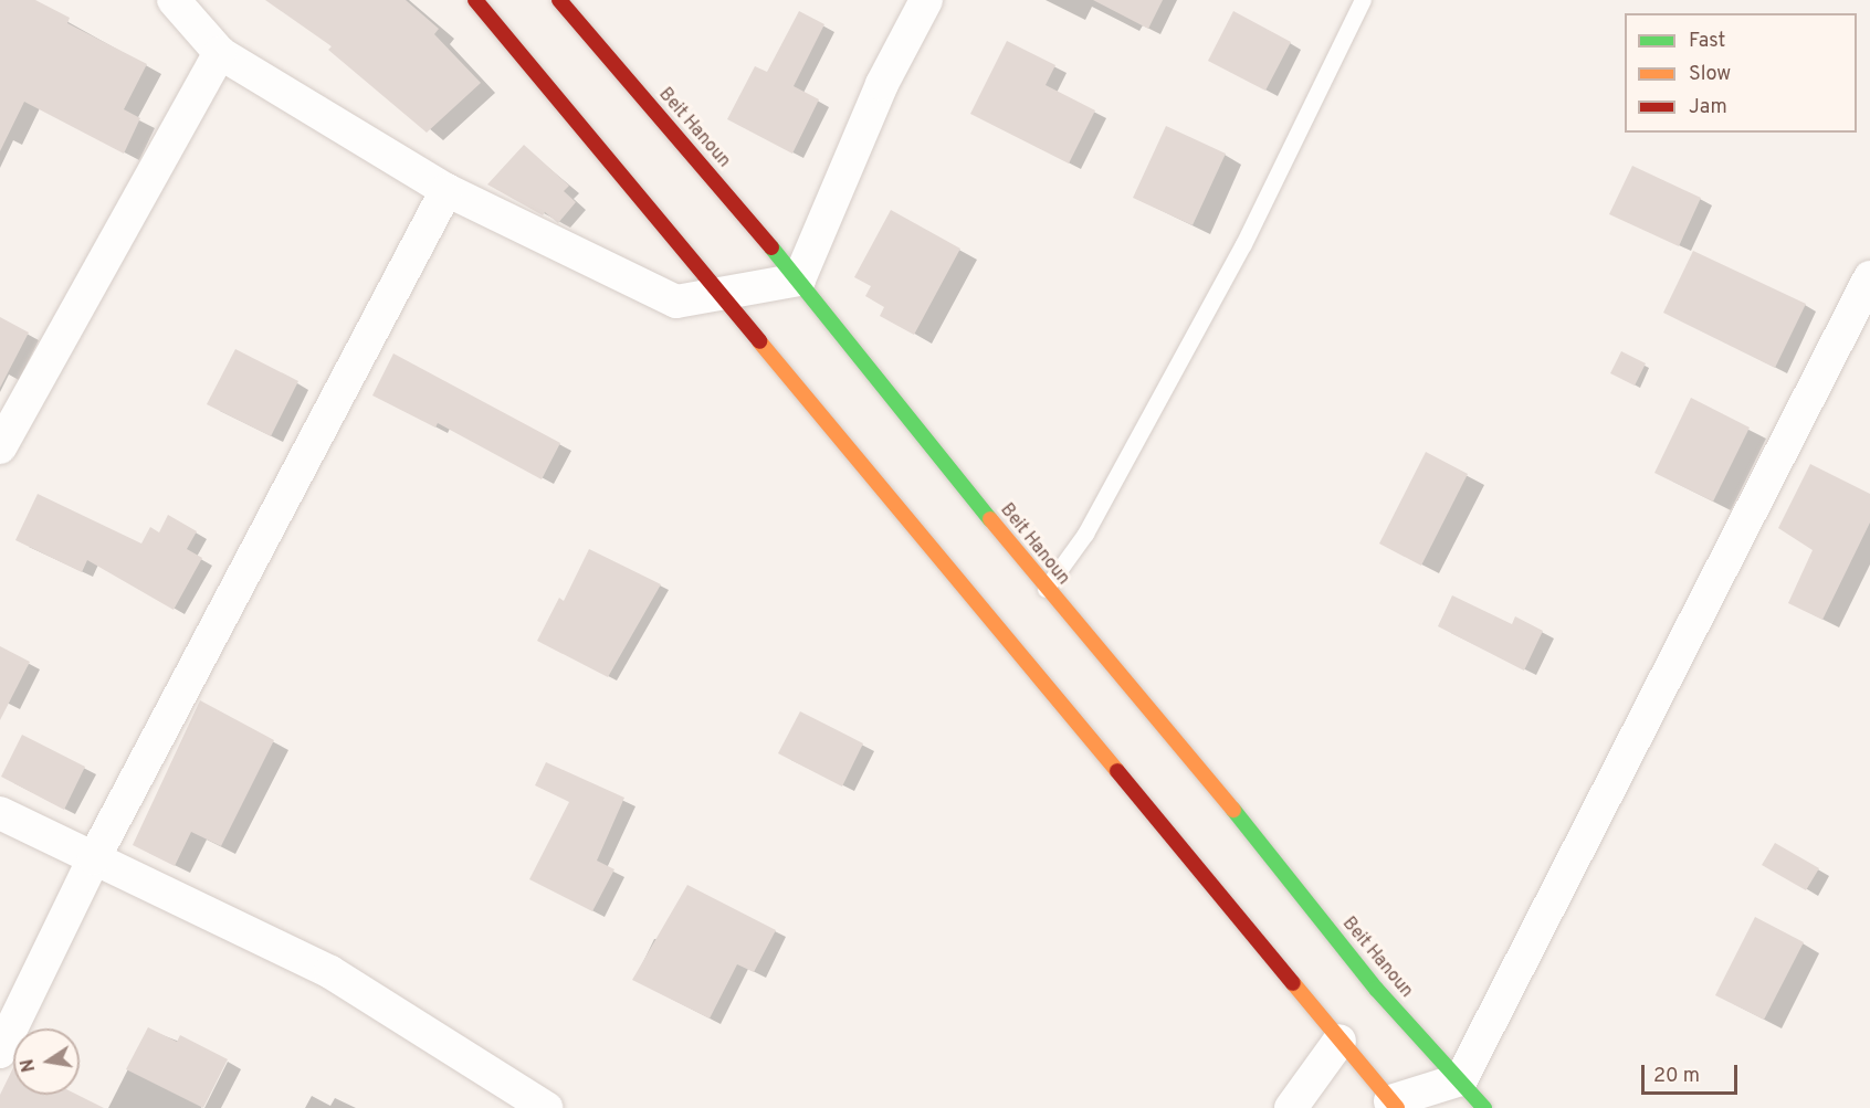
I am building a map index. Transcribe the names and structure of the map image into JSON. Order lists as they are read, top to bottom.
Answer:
{
  "streets": {
    "main road": ["Beit Hanoun"]
  },
  "legend": ["Fast", "Slow", "Jam"],
  "scale_bar": "20 m",
  "north": "left"
}
